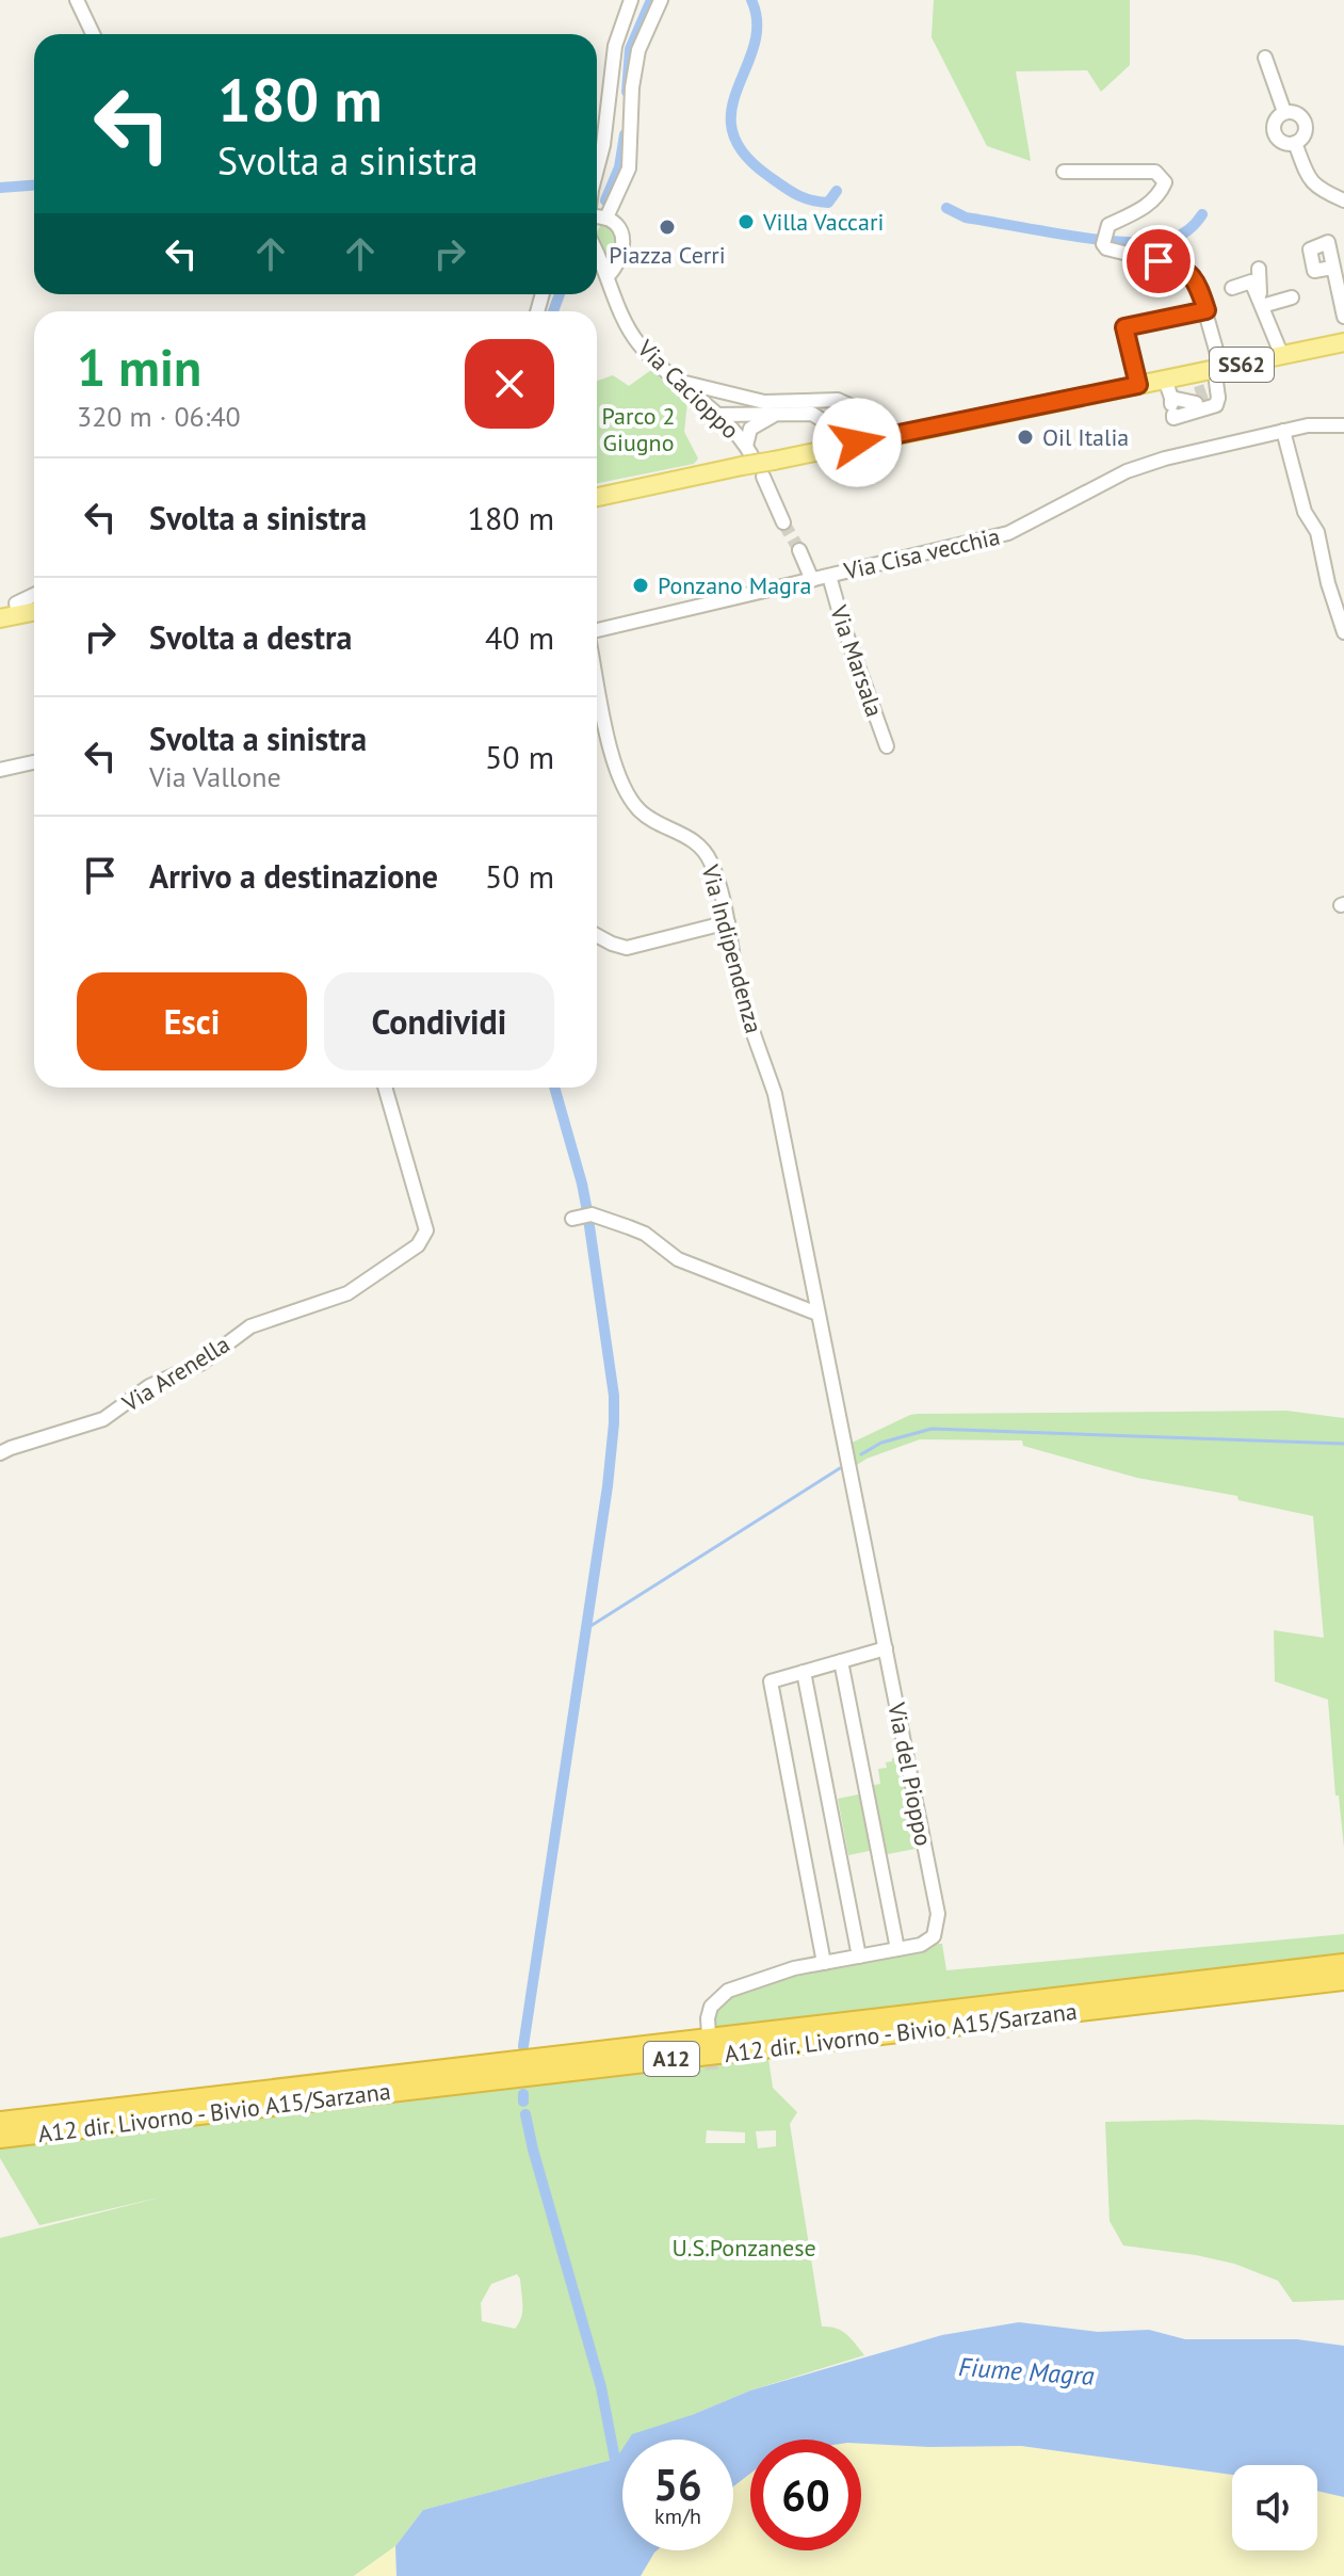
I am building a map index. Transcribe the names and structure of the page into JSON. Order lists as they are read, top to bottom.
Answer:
{
  "streets": {
    "highway": ["A12 dir. Livorno - Bivio A15/Sarzana", "A12"],
    "main road": ["SS62"],
    "street": [
      "Via Cacioppo",
      "Via Cisa vecchia",
      "Via Marsala",
      "Via Indipendenza",
      "Via Arenella",
      "Via del Pioppo"
    ]
  },
  "crossings": [
    ["SS62", "Via Cacioppo"],
    ["Via Cisa vecchia", "Via Marsala"],
    ["Via Indipendenza", "Via del Pioppo"]
  ],
  "water": ["Fiume Magra"],
  "parks": ["Parco 2 Giugno", "U.S.Ponzanese"],
  "places": [
    "Villa Vaccari",
    "Piazza Cerri",
    "Oil Italia",
    "Ponzano Magra"
  ],
  "page": {
    "turn": ["180 m", "Svolta a sinistra"],
    "heading": ["1 min", "320 m · 06:40"],
    "list": [
      {
        "name": "Svolta a sinistra",
        "value": "180 m"
      },
      {
        "name": "Svolta a destra",
        "value": "40 m"
      },
      {
        "name": "Svolta a sinistra",
        "note": "Via Vallone",
        "value": "50 m"
      },
      {
        "name": "Arrivo a destinazione",
        "value": "50 m"
      }
    ],
    "buttons": ["Esci", "Condividi"],
    "speed": "56 km/h",
    "limit": "60"
  }
}
